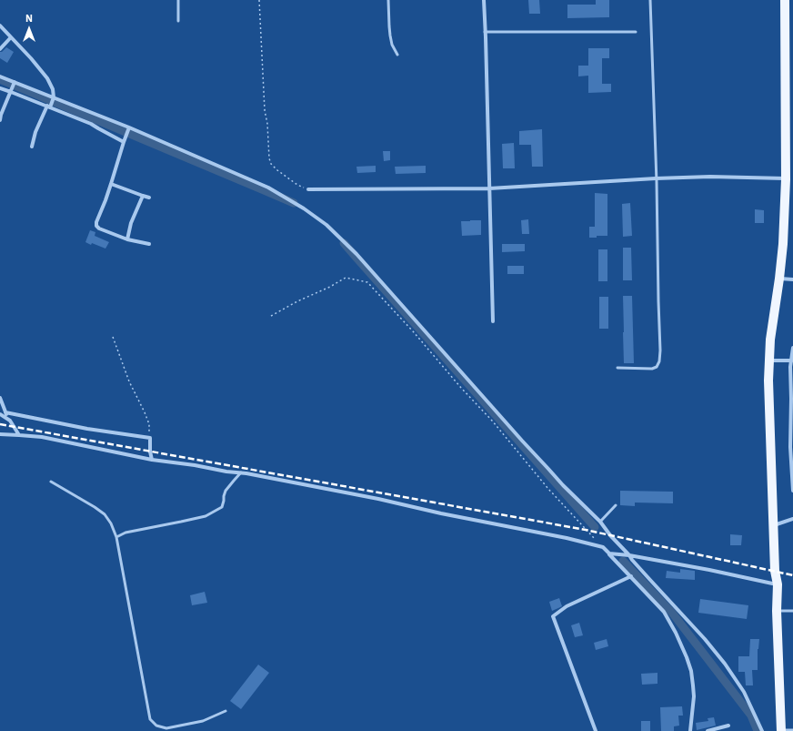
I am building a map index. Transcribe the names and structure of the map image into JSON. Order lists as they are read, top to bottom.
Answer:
{
  "north": "top"
}
